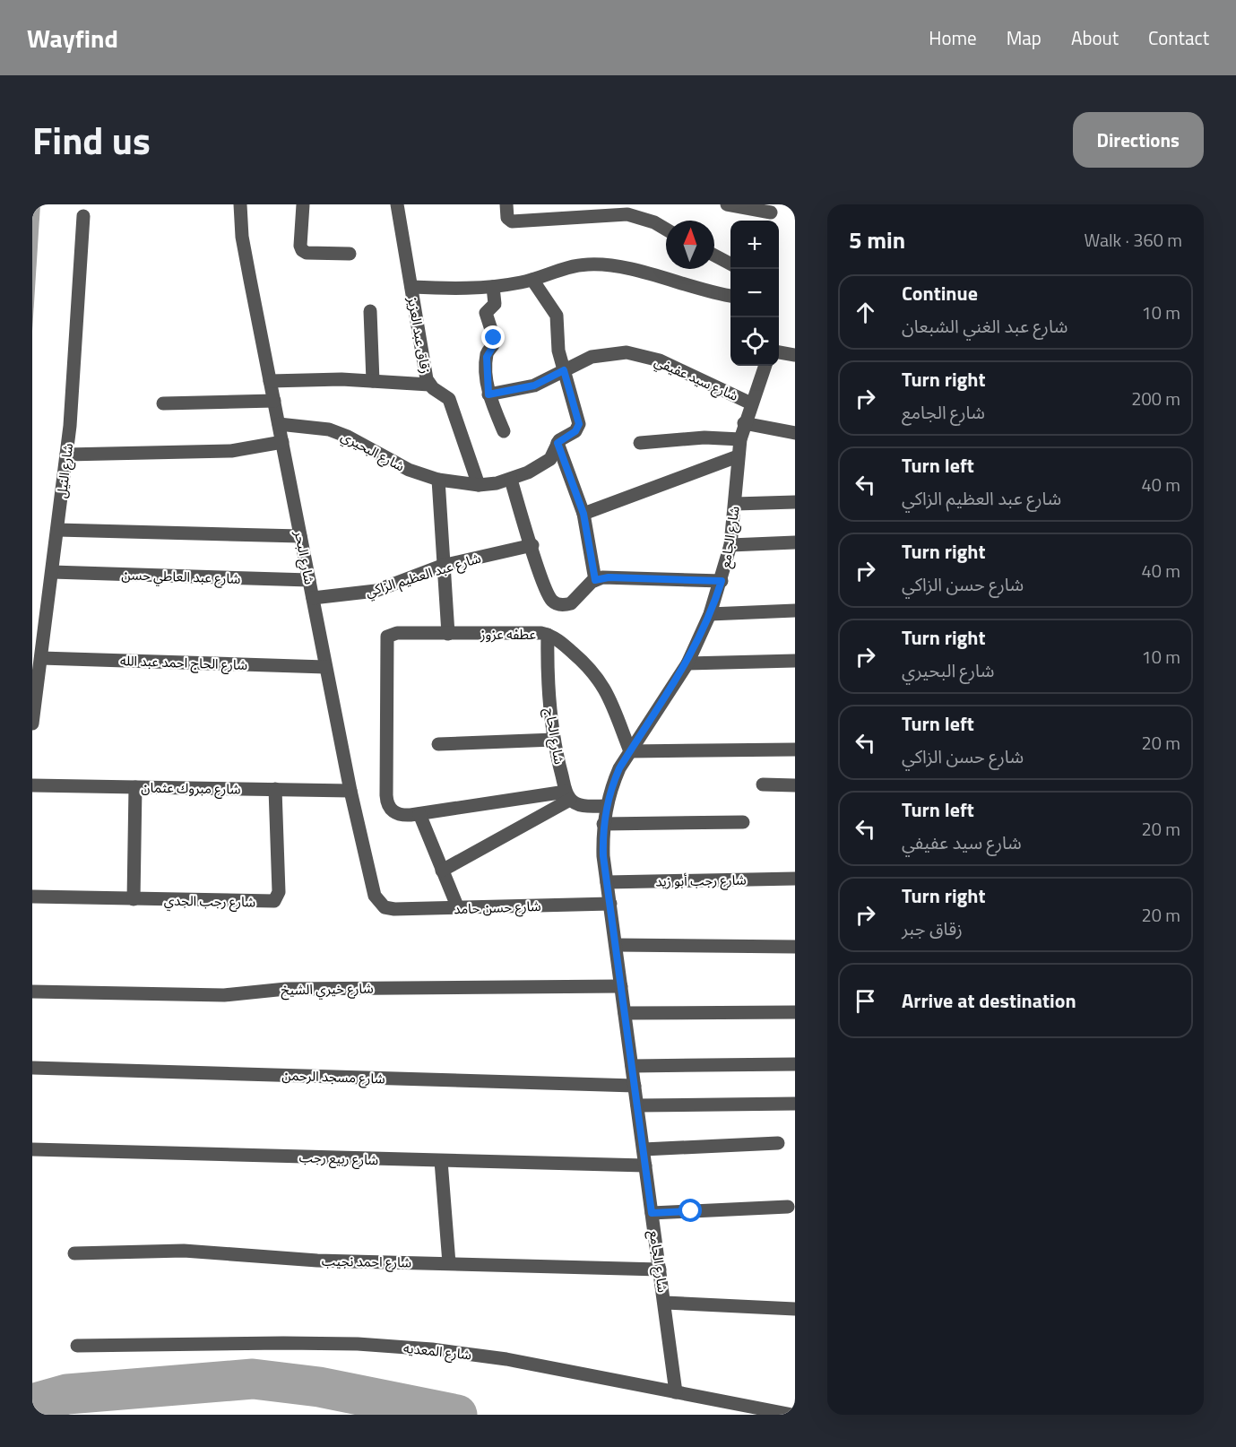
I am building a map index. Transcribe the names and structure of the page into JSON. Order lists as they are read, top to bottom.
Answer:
{
  "streets": {
    "street": [
      "زقاق عبد العزيز",
      "شارع سيد عفيفي",
      "شارع البحيري",
      "شارع النيل",
      "شارع الجامع",
      "شارع البحر",
      "شارع عبد العظيم الزاكي",
      "شارع عبد العاطي حسن",
      "عطفه عزوز",
      "شارع الحاج احمد عبد الله",
      "شارع الحاج",
      "شارع مبروك عثمان",
      "شارع رجب أبو زيد",
      "شارع رجب الجدي",
      "شارع حسن حامد",
      "شارع خيري الشيخ",
      "شارع مسجد الرحمن",
      "شارع ربيع رجب",
      "شارع احمد نجيب",
      "شارع المعديه"
    ]
  },
  "crossings": [
    ["زقاق عبد العزيز", "شارع البحيري"],
    ["شارع سيد عفيفي", "شارع البحيري"],
    ["شارع سيد عفيفي", "شارع الجامع"],
    ["شارع البحيري", "شارع البحر"],
    ["شارع النيل", "شارع عبد العاطي حسن"],
    ["شارع النيل", "شارع الحاج احمد عبد الله"],
    ["شارع الجامع", "عطفه عزوز"],
    ["شارع الجامع", "شارع رجب أبو زيد"],
    ["شارع الجامع", "شارع حسن حامد"],
    ["شارع الجامع", "شارع خيري الشيخ"],
    ["شارع الجامع", "شارع مسجد الرحمن"],
    ["شارع الجامع", "شارع ربيع رجب"],
    ["شارع الجامع", "شارع احمد نجيب"],
    ["شارع الجامع", "شارع المعديه"],
    ["شارع البحر", "شارع عبد العظيم الزاكي"],
    ["شارع البحر", "شارع عبد العاطي حسن"],
    ["شارع البحر", "شارع الحاج احمد عبد الله"],
    ["شارع البحر", "شارع مبروك عثمان"],
    ["شارع البحر", "شارع حسن حامد"],
    ["عطفه عزوز", "شارع الحاج"],
    ["شارع مبروك عثمان", "شارع رجب الجدي"]
  ],
  "north": "top",
  "page": {
    "header": "Wayfind",
    "nav": [
      "Home",
      "Map",
      "About",
      "Contact"
    ],
    "title": "Find us",
    "buttons": "Directions",
    "heading": ["5 min", "Walk · 360 m"],
    "map_buttons": ["+", "−"],
    "list": [
      ["Continue", "شارع عبد الغني الشبعان", "10 m"],
      ["Turn right", "شارع الجامع", "200 m"],
      ["Turn left", "شارع عبد العظيم الزاكي", "40 m"],
      ["Turn right", "شارع حسن الزاكي", "40 m"],
      ["Turn right", "شارع البحيري", "10 m"],
      ["Turn left", "شارع حسن الزاكي", "20 m"],
      ["Turn left", "شارع سيد عفيفي", "20 m"],
      ["Turn right", "زقاق جبر", "20 m"],
      "Arrive at destination"
    ]
  }
}
